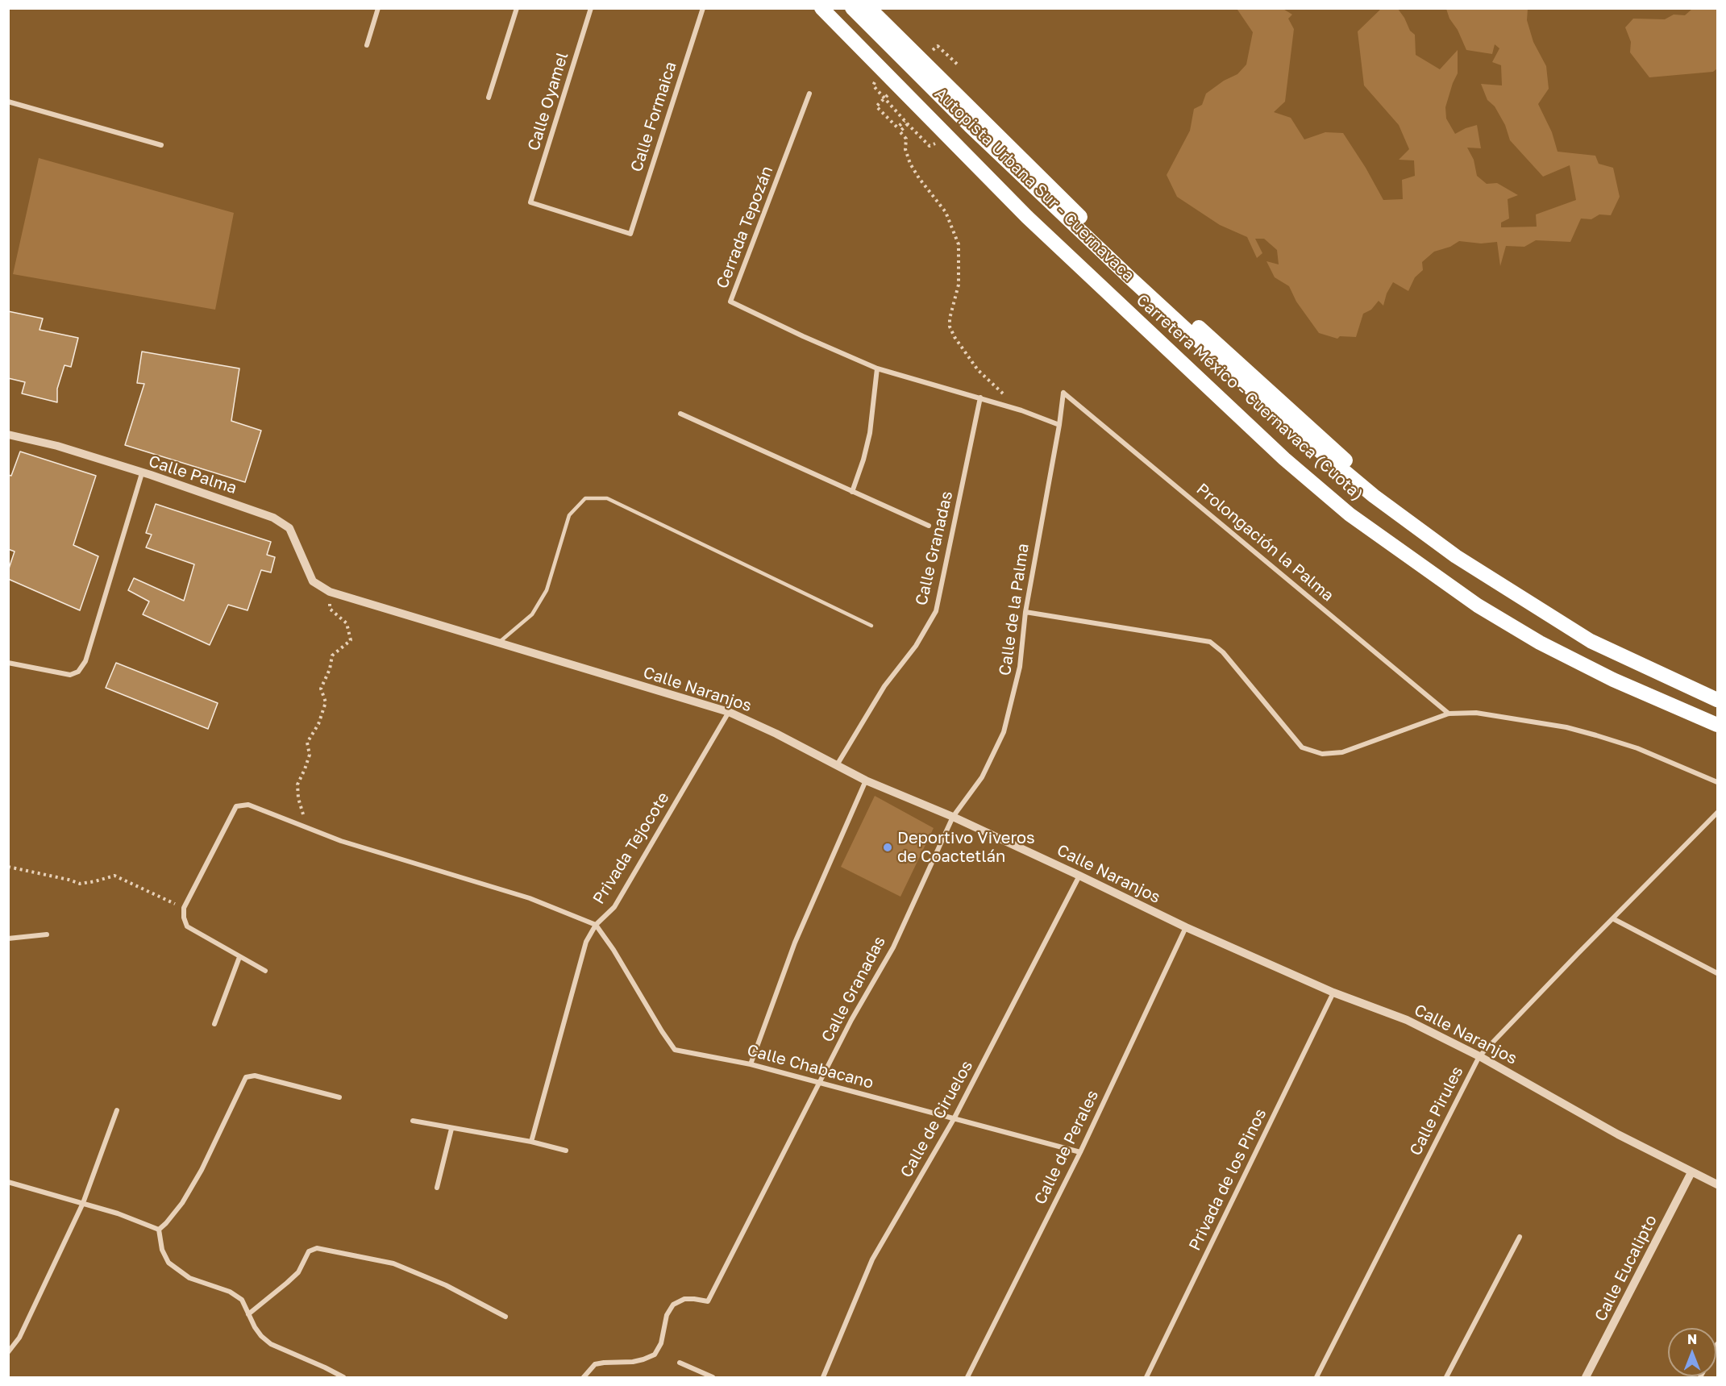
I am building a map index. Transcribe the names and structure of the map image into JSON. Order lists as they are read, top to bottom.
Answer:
{
  "streets": {
    "highway": ["Autopista Urbana Sur - Cuernavaca", "Carretera México - Cuernavaca (Cuota)"],
    "street": [
      "Calle Oyamel",
      "Calle Formaica",
      "Cerrada Tepozán",
      "Calle Palma",
      "Prolongación la Palma",
      "Calle Granadas",
      "Calle de la Palma",
      "Calle Naranjos",
      "Privada Tejocote",
      "Calle Chabacano",
      "Calle Pirules",
      "Calle de Ciruelos",
      "Calle de Perales",
      "Privada de los Pinos",
      "Calle Eucalipto"
    ]
  },
  "crossings": [
    ["Calle Oyamel", "Calle Formaica"],
    ["Autopista Urbana Sur - Cuernavaca", "Carretera México - Cuernavaca (Cuota)"],
    ["Cerrada Tepozán", "Calle Granadas"],
    ["Cerrada Tepozán", "Calle de la Palma"],
    ["Calle Palma", "Calle Naranjos"],
    ["Prolongación la Palma", "Calle de la Palma"],
    ["Calle Granadas", "Calle de la Palma"],
    ["Calle Granadas", "Calle Naranjos"],
    ["Calle Granadas", "Calle Chabacano"],
    ["Calle de la Palma", "Calle Naranjos"],
    ["Calle Naranjos", "Privada Tejocote"],
    ["Calle Naranjos", "Calle Pirules"],
    ["Calle Naranjos", "Calle de Ciruelos"],
    ["Calle Naranjos", "Calle de Perales"],
    ["Calle Naranjos", "Privada de los Pinos"],
    ["Calle Naranjos", "Calle Eucalipto"],
    ["Privada Tejocote", "Calle Chabacano"],
    ["Calle Chabacano", "Calle de Ciruelos"],
    ["Calle Chabacano", "Calle de Perales"]
  ],
  "places": ["Deportivo Viveros de Coactetlán"],
  "north": "top"
}
